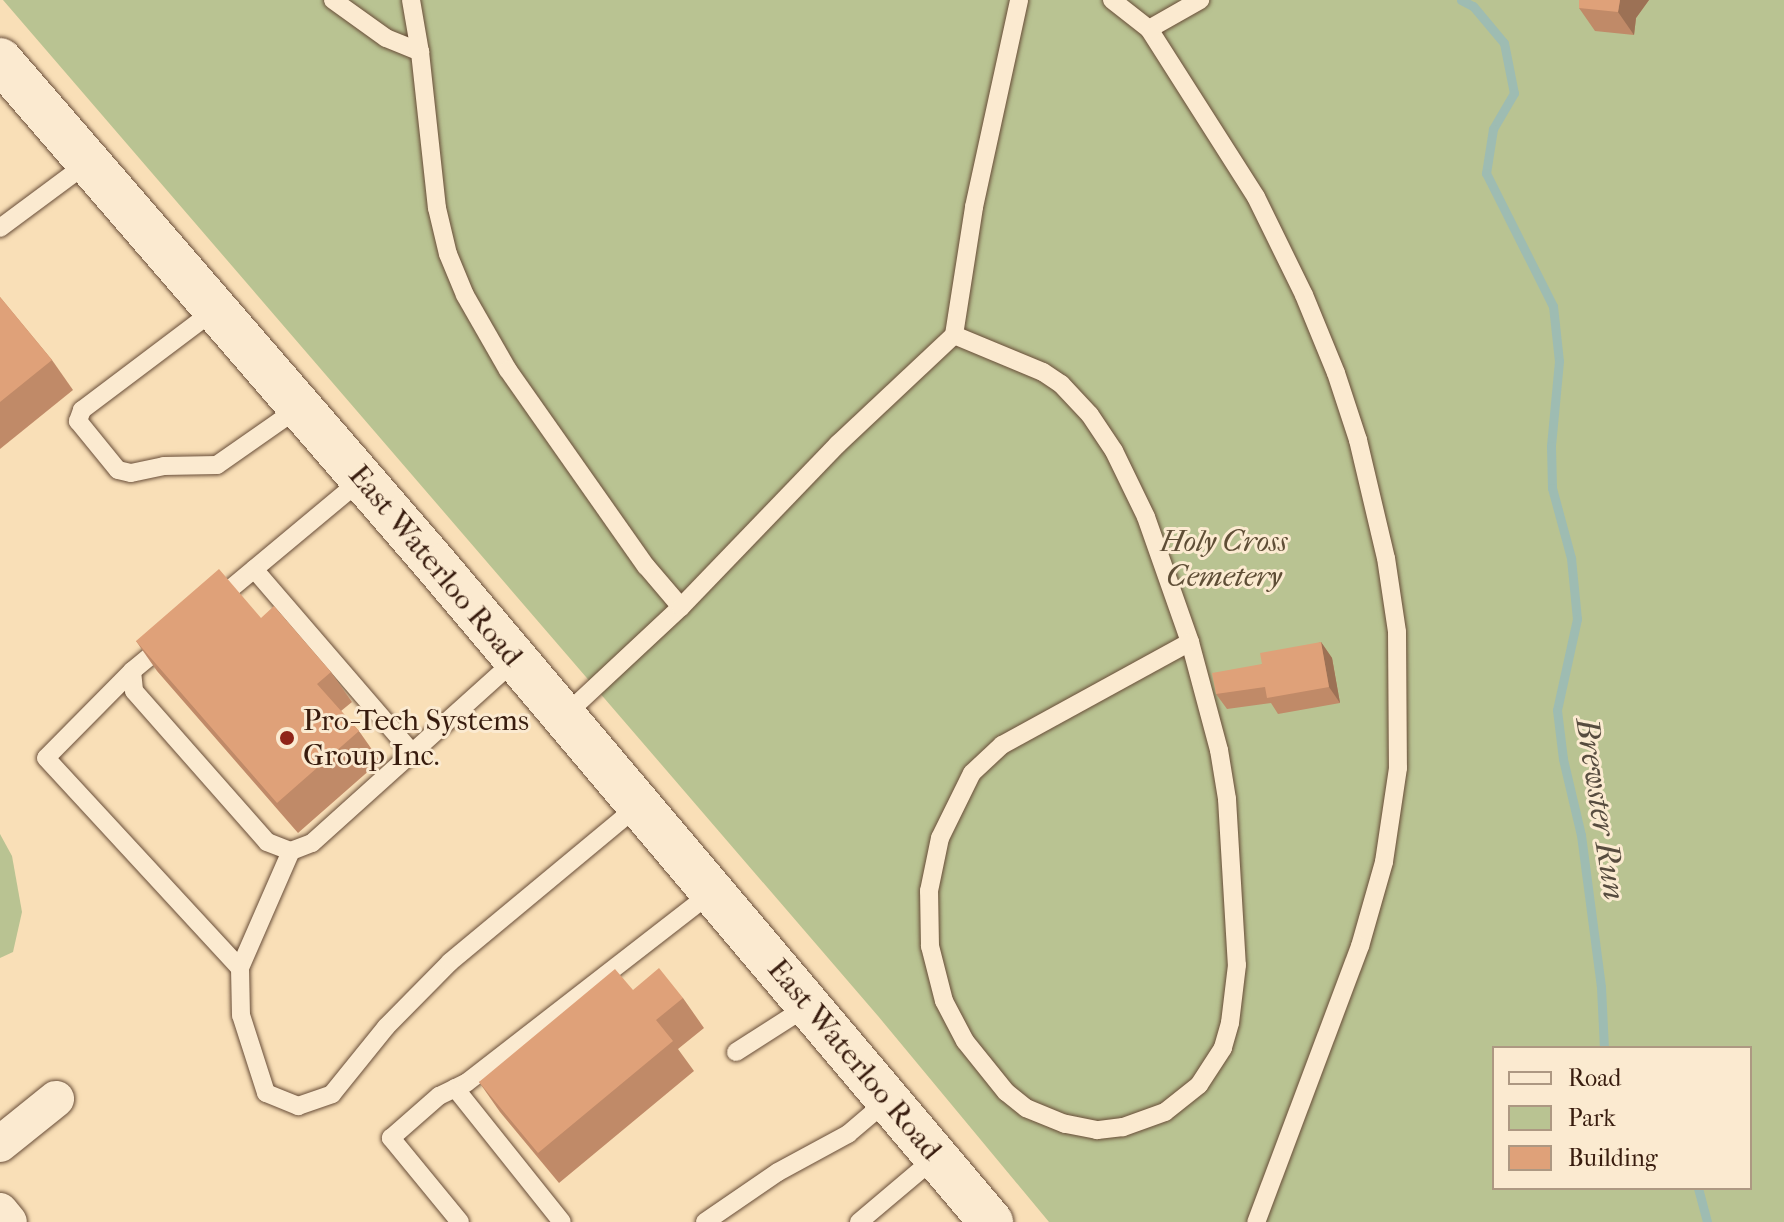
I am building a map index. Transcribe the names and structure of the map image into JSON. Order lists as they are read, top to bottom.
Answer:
{
  "streets": {
    "main road": ["East Waterloo Road"]
  },
  "water": ["Brewster Run"],
  "parks": ["Holy Cross Cemetery"],
  "places": ["Pro-Tech Systems Group Inc."],
  "legend": ["Road", "Park", "Building"]
}
